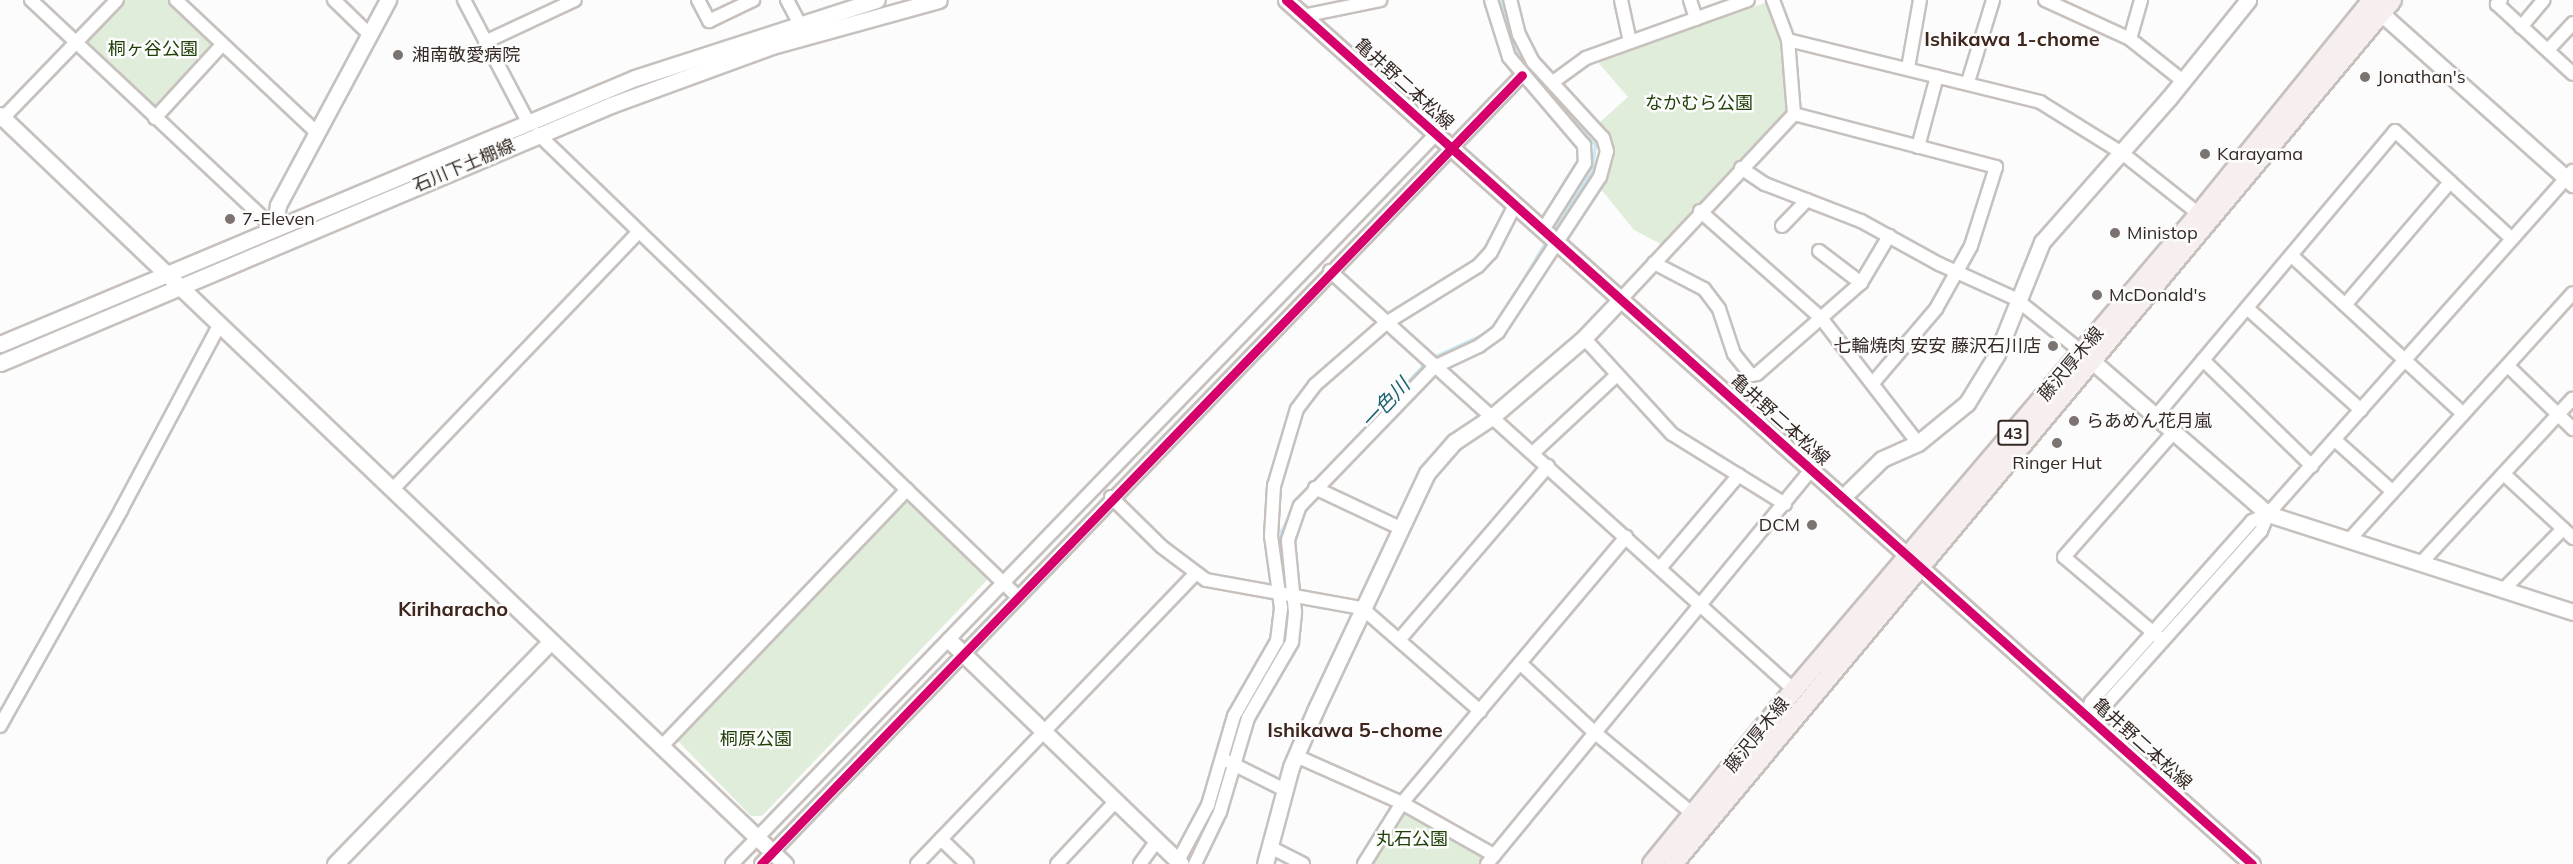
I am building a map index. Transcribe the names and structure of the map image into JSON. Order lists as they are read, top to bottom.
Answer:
{
  "streets": {
    "main road": ["藤沢厚木線", "43"],
    "street": ["亀井野二本松線", "石川下土棚線"]
  },
  "crossings": [
    ["亀井野二本松線", "藤沢厚木線"]
  ],
  "districts": ["Ishikawa 1-chome", "Kiriharacho", "Ishikawa 5-chome"],
  "water": ["一色川"],
  "parks": [
    "桐ヶ谷公園",
    "なかむら公園",
    "桐原公園",
    "丸石公園"
  ],
  "places": [
    "湘南敬愛病院",
    "Jonathan's",
    "Karayama",
    "7-Eleven",
    "Ministop",
    "McDonald's",
    "七輪焼肉 安安 藤沢石川店",
    "らあめん花月嵐",
    "Ringer Hut",
    "DCM"
  ]
}
